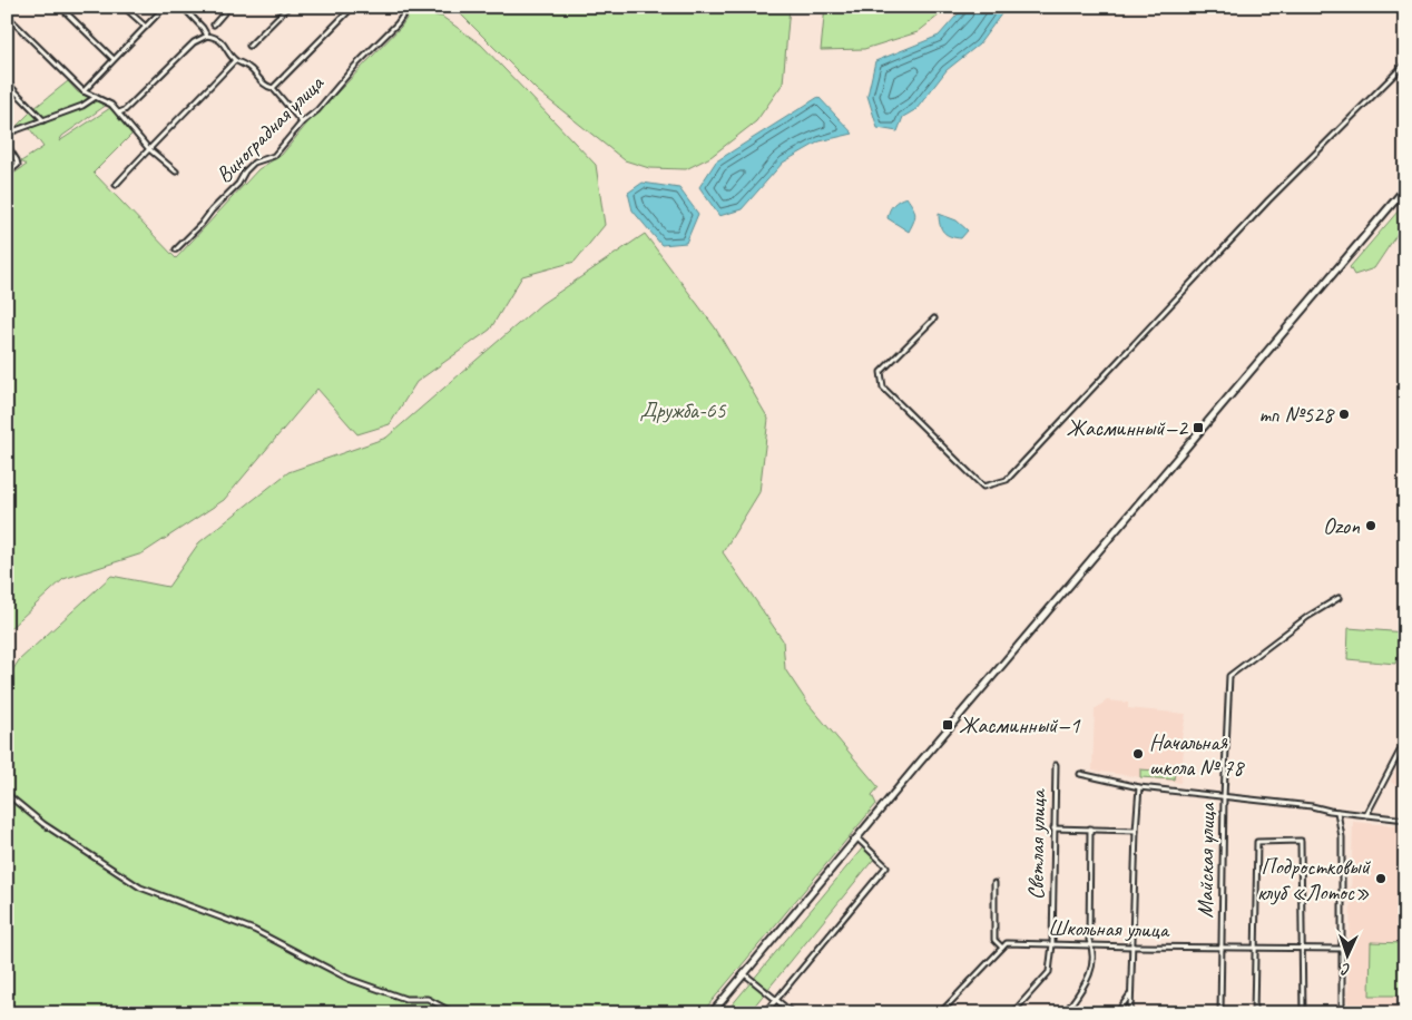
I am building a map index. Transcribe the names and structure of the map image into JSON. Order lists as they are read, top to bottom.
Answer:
{
  "streets": {
    "street": [
      "Виноградная улица",
      "Светлая улица",
      "Майская улица",
      "Школьная улица"
    ]
  },
  "crossings": [
    ["Светлая улица", "Школьная улица"],
    ["Майская улица", "Школьная улица"]
  ],
  "parks": ["Дружба-65"],
  "places": {
    "other": [
      "тп №528",
      "Ozon",
      "Начальная школа № 78",
      "Подростковый клуб «Лотос»"
    ],
    "transit": ["Жасминный—2", "Жасминный—1"]
  },
  "north": "bottom"
}
